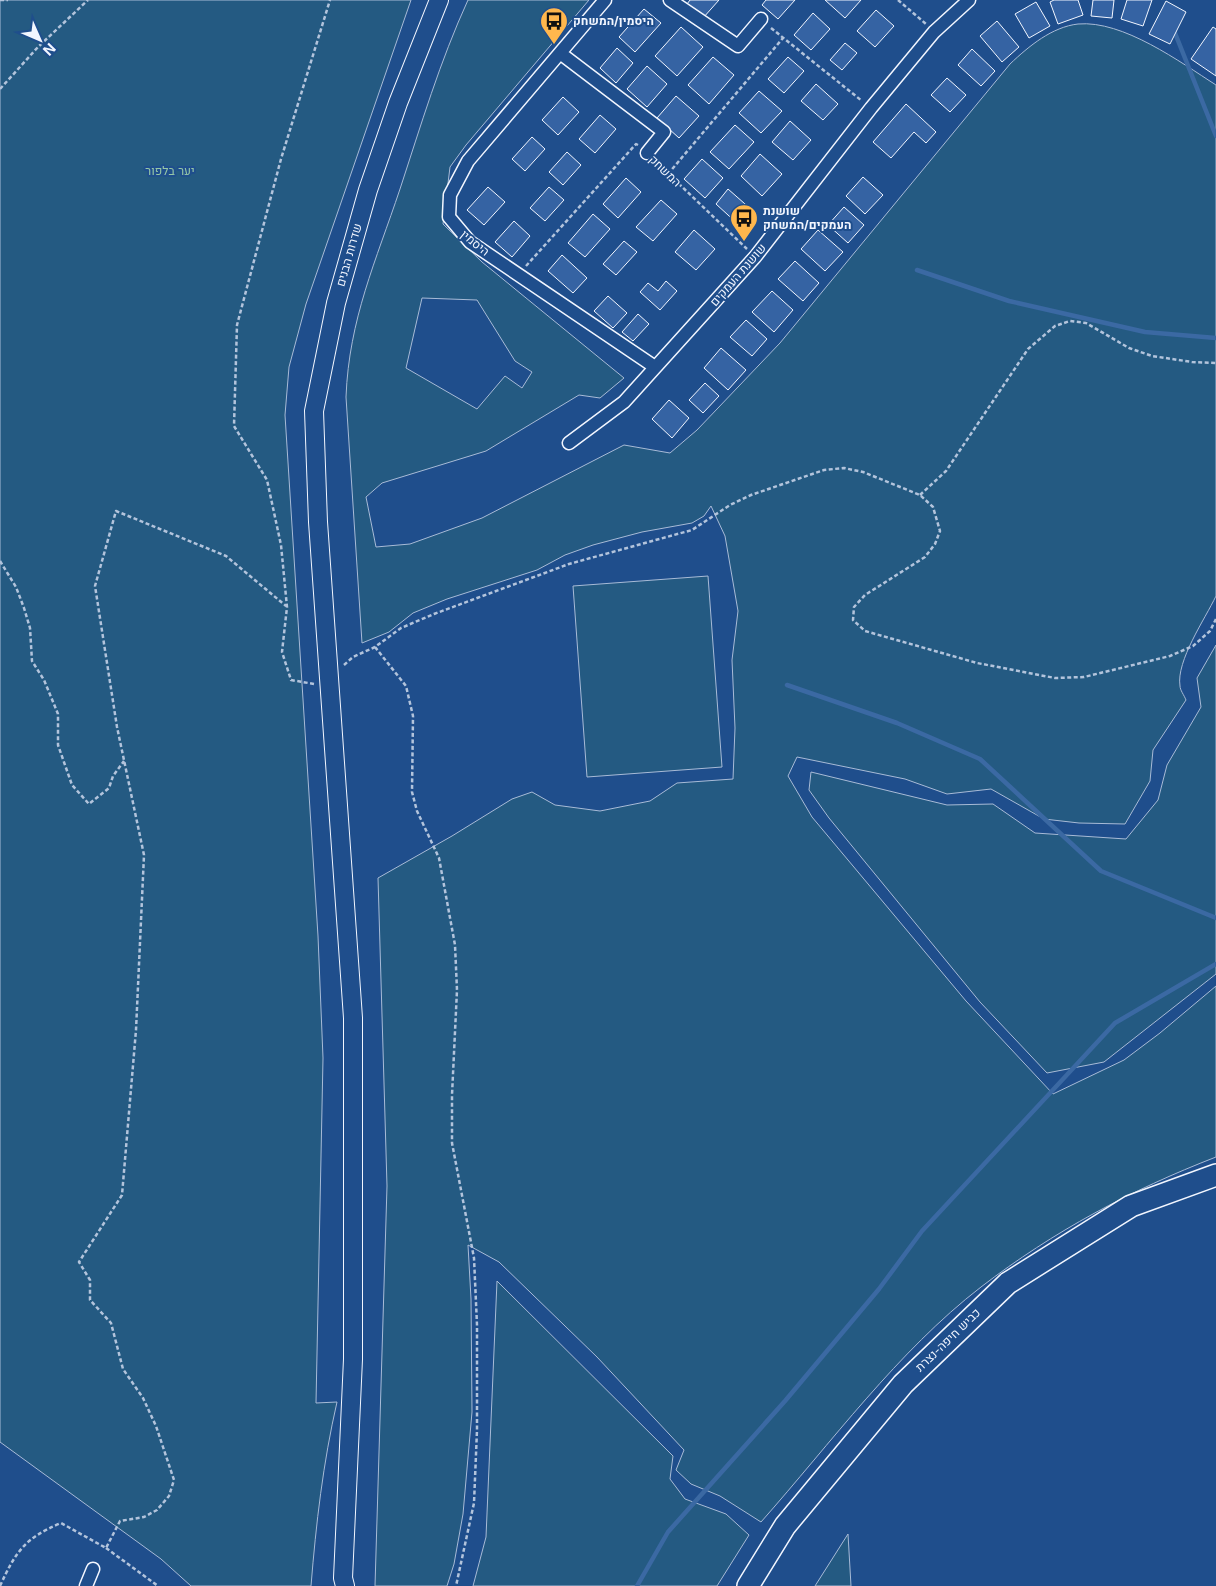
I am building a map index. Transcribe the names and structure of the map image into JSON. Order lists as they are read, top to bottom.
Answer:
{
  "streets": {
    "highway": ["כביש חיפה-נצרת"],
    "main road": ["שדרות הבנים"],
    "street": ["המשחק", "היסמין", "שושנת העמקים"]
  },
  "crossings": [
    ["המשחק", "היסמין"],
    ["המשחק", "שושנת העמקים"],
    ["היסמין", "שושנת העמקים"]
  ],
  "parks": ["יער בלפור"],
  "places": {
    "bus stop": ["היסמין/המשחק", "שושנת העמקים/המשחק"]
  },
  "north": "bottom right"
}
